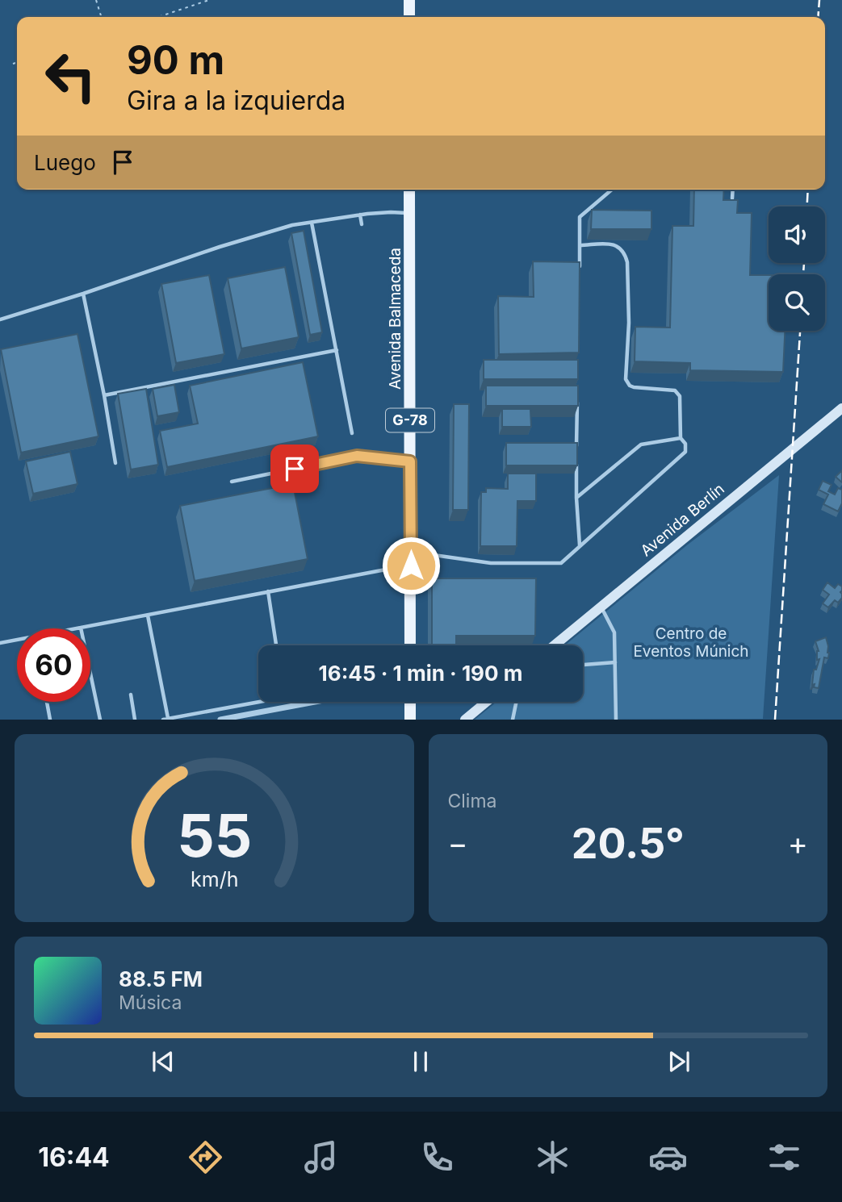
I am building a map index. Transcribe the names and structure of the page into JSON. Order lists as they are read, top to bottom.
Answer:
{
  "streets": {
    "main road": ["Avenida Balmaceda", "G-78"],
    "street": ["Avenida Berlín"]
  },
  "parks": ["Centro de Eventos Múnich"],
  "page": {
    "turn": ["90 m", "Gira a la izquierda"],
    "then": "Luego",
    "limit": "60",
    "trip": "16:45 · 1 min · 190 m",
    "tile": "Clima",
    "heat": ["−", "20.5°", "+"],
    "song": ["88.5 FM", "Música"],
    "tabs": "16:44",
    "gauge": ["55", "km/h"]
  }
}
